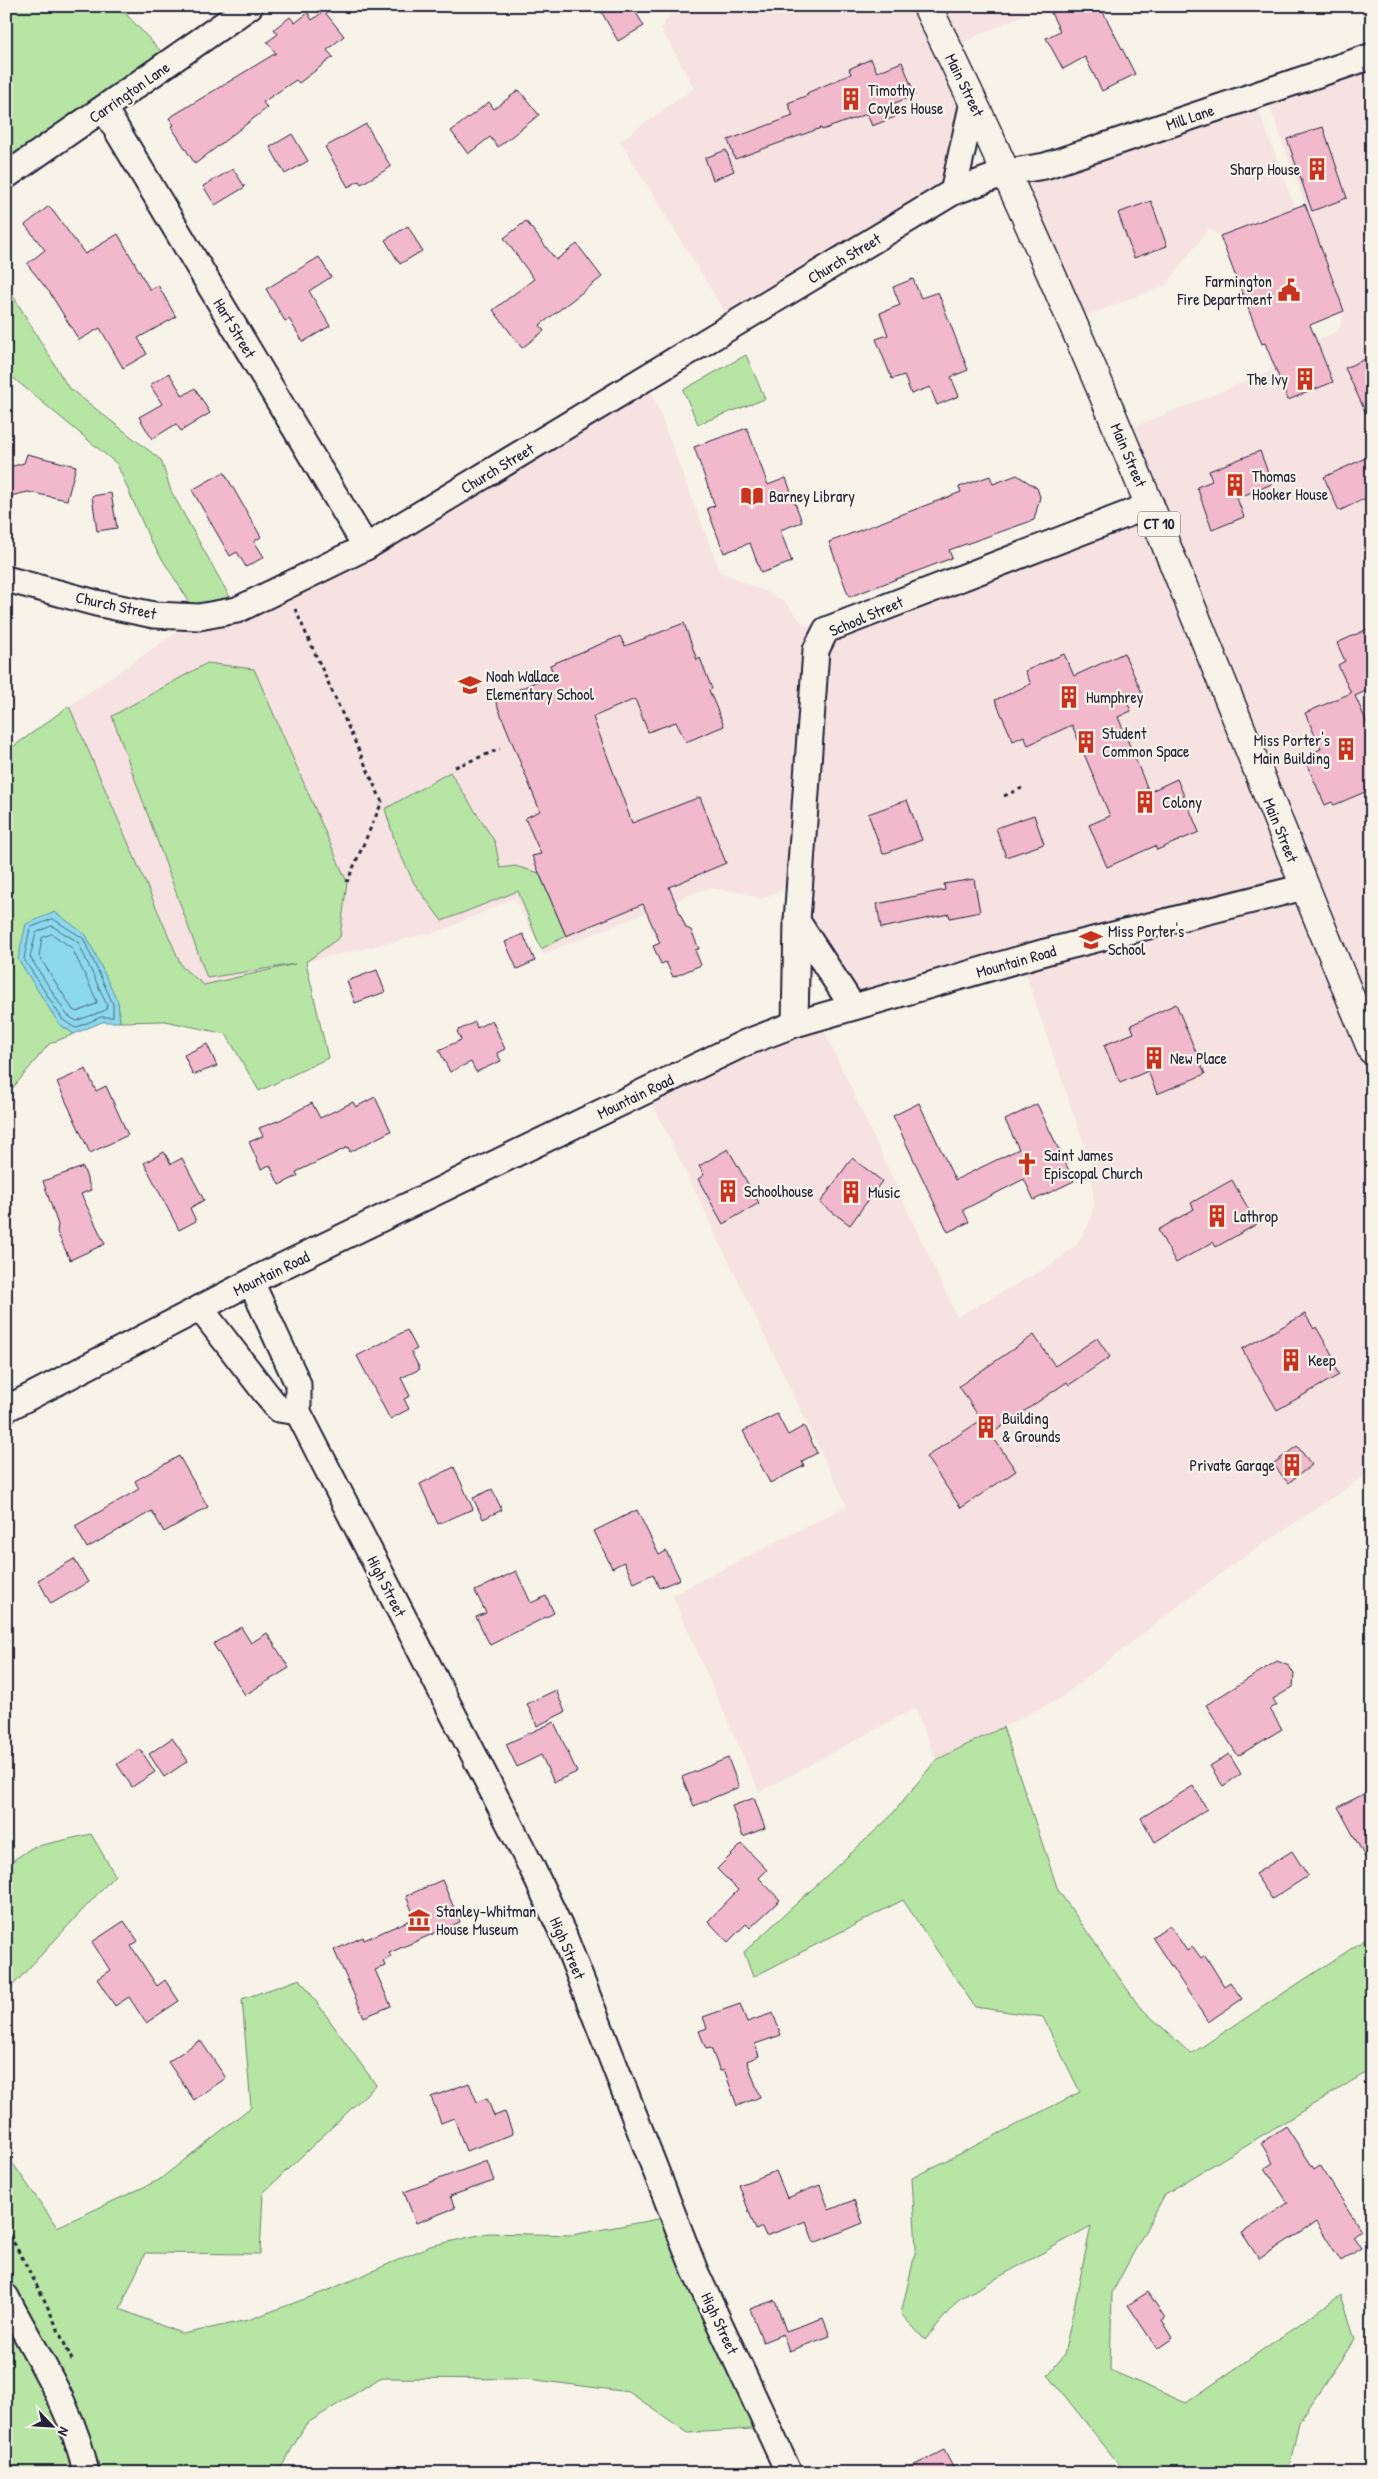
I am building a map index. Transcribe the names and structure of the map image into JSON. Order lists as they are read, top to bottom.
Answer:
{
  "streets": {
    "highway": ["Main Street", "CT 10"],
    "street": [
      "Carrington Lane",
      "Mill Lane",
      "Church Street",
      "Hart Street",
      "School Street",
      "Mountain Road",
      "High Street"
    ]
  },
  "crossings": [
    ["Main Street", "Mill Lane"],
    ["Main Street", "Church Street"],
    ["Main Street", "School Street"],
    ["Main Street", "Mountain Road"],
    ["Carrington Lane", "Hart Street"],
    ["Mill Lane", "Church Street"],
    ["Church Street", "Hart Street"],
    ["School Street", "Mountain Road"],
    ["Mountain Road", "High Street"]
  ],
  "places": {
    "building": [
      "Timothy Coyles House",
      "Sharp House",
      "The Ivy",
      "Thomas Hooker House",
      "Humphrey",
      "Student Common Space",
      "Miss Porter's Main Building",
      "Colony",
      "New Place",
      "Schoolhouse",
      "Music",
      "Lathrop",
      "Keep",
      "Building & Grounds",
      "Private Garage"
    ],
    "public building": ["Farmington Fire Department"],
    "library": ["Barney Library"],
    "school or university": ["Noah Wallace Elementary School", "Miss Porter's School"],
    "church": ["Saint James Episcopal Church"],
    "museum": ["Stanley-Whitman House Museum"]
  },
  "north": "bottom right"
}
